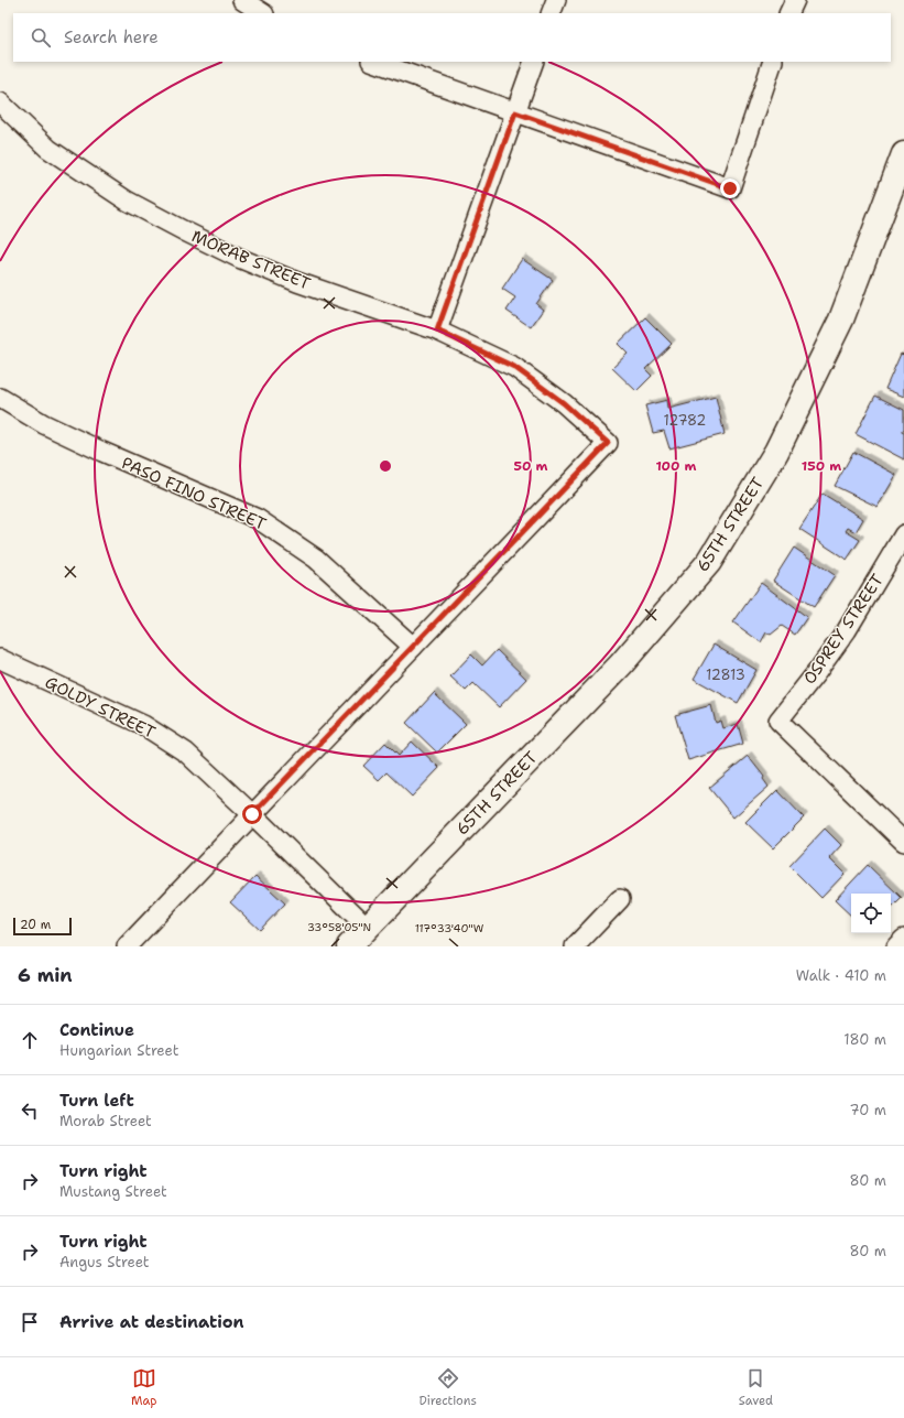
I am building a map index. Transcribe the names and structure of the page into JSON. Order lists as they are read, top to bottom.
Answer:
{
  "streets": {
    "street": [
      "MORAB STREET",
      "PASO FINO STREET",
      "65TH STREET",
      "OSPREY STREET",
      "GOLDY STREET"
    ]
  },
  "crossings": [
    ["MORAB STREET", "PASO FINO STREET"],
    ["65TH STREET", "GOLDY STREET"]
  ],
  "house_numbers": ["12782", "12813"],
  "scale_bar": "20 m",
  "page": {
    "search": "Search here",
    "scale": "20 m",
    "heading": ["6 min", "Walk · 410 m"],
    "list": [
      ["Continue", "Hungarian Street", "180 m"],
      ["Turn left", "Morab Street", "70 m"],
      ["Turn right", "Mustang Street", "80 m"],
      ["Turn right", "Angus Street", "80 m"],
      "Arrive at destination"
    ],
    "nav": ["Map", "Directions", "Saved"]
  },
  "coordinates": ["33°58'05\"N", "117°33'40\"W"],
  "rings": ["50 m", "100 m", "150 m"]
}
